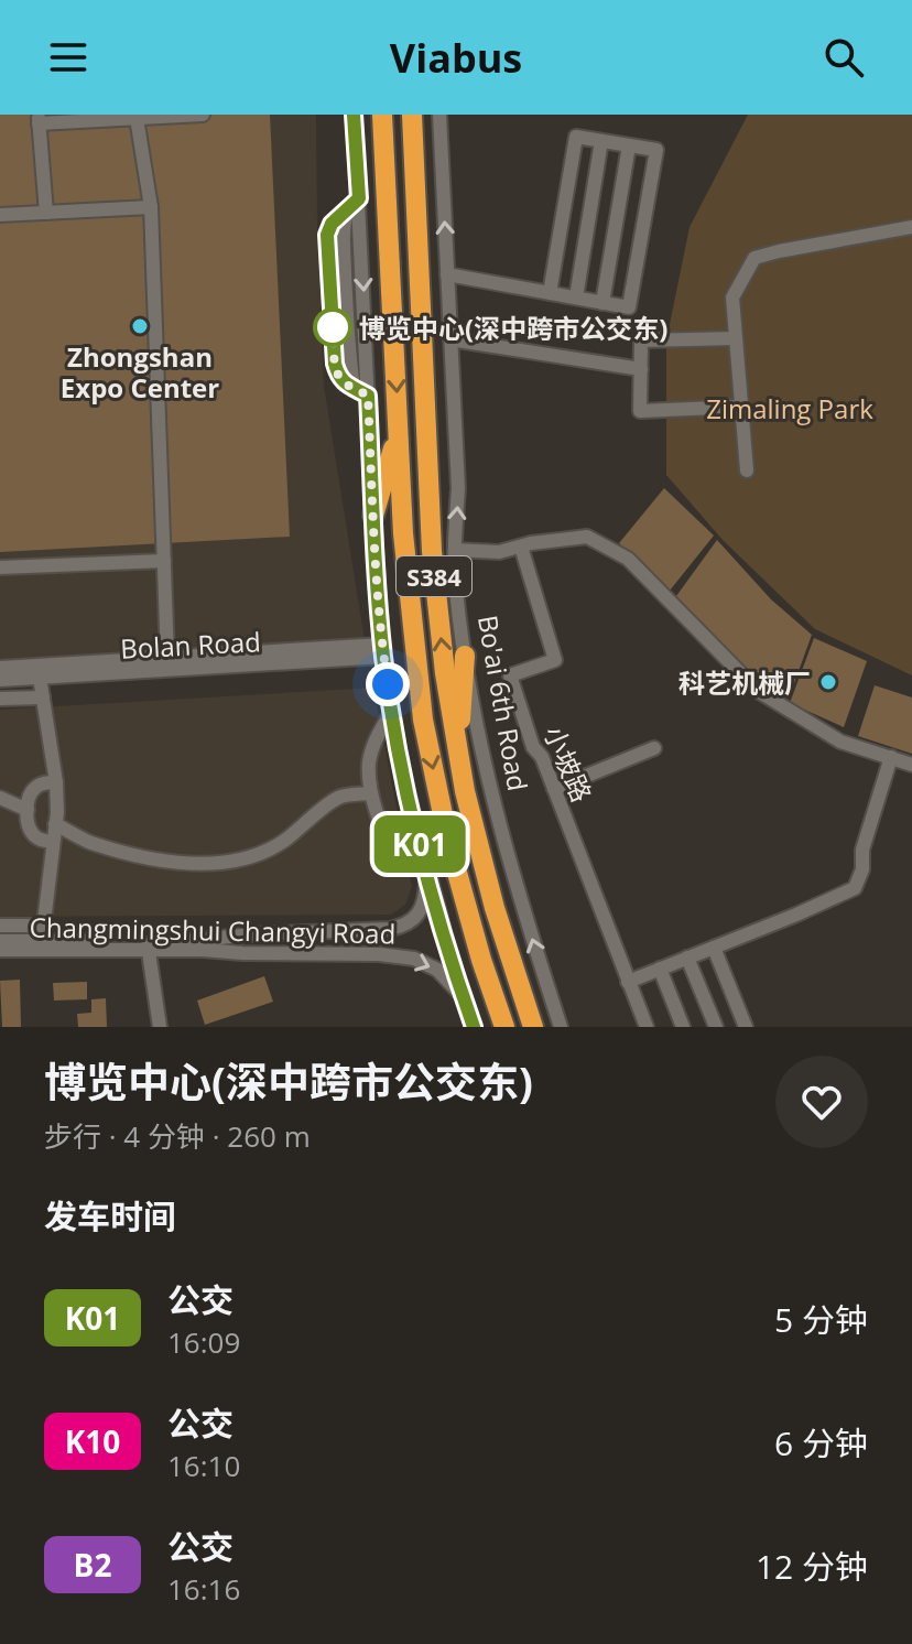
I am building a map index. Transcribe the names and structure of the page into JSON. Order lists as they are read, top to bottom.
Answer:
{
  "streets": {
    "highway": ["S384", "Bo'ai 6th Road"],
    "street": ["Bolan Road", "小坡路", "Changmingshui Changyi Road"]
  },
  "parks": ["Zimaling Park"],
  "places": ["Zhongshan Expo Center", "博览中心(深中跨市公交东)", "科艺机械厂"],
  "lines": ["bus line K01"],
  "page": {
    "header": "Viabus",
    "on_map": "K01",
    "heading": [
      ["博览中心(深中跨市公交东)", "步行 · 4 分钟 · 260 m"],
      "发车时间"
    ],
    "list": [
      {
        "mark": "K01",
        "name": "公交",
        "note": "16:09",
        "value": "5 分钟"
      },
      {
        "mark": "K10",
        "name": "公交",
        "note": "16:10",
        "value": "6 分钟"
      },
      {
        "mark": "B2",
        "name": "公交",
        "note": "16:16",
        "value": "12 分钟"
      }
    ]
  }
}
